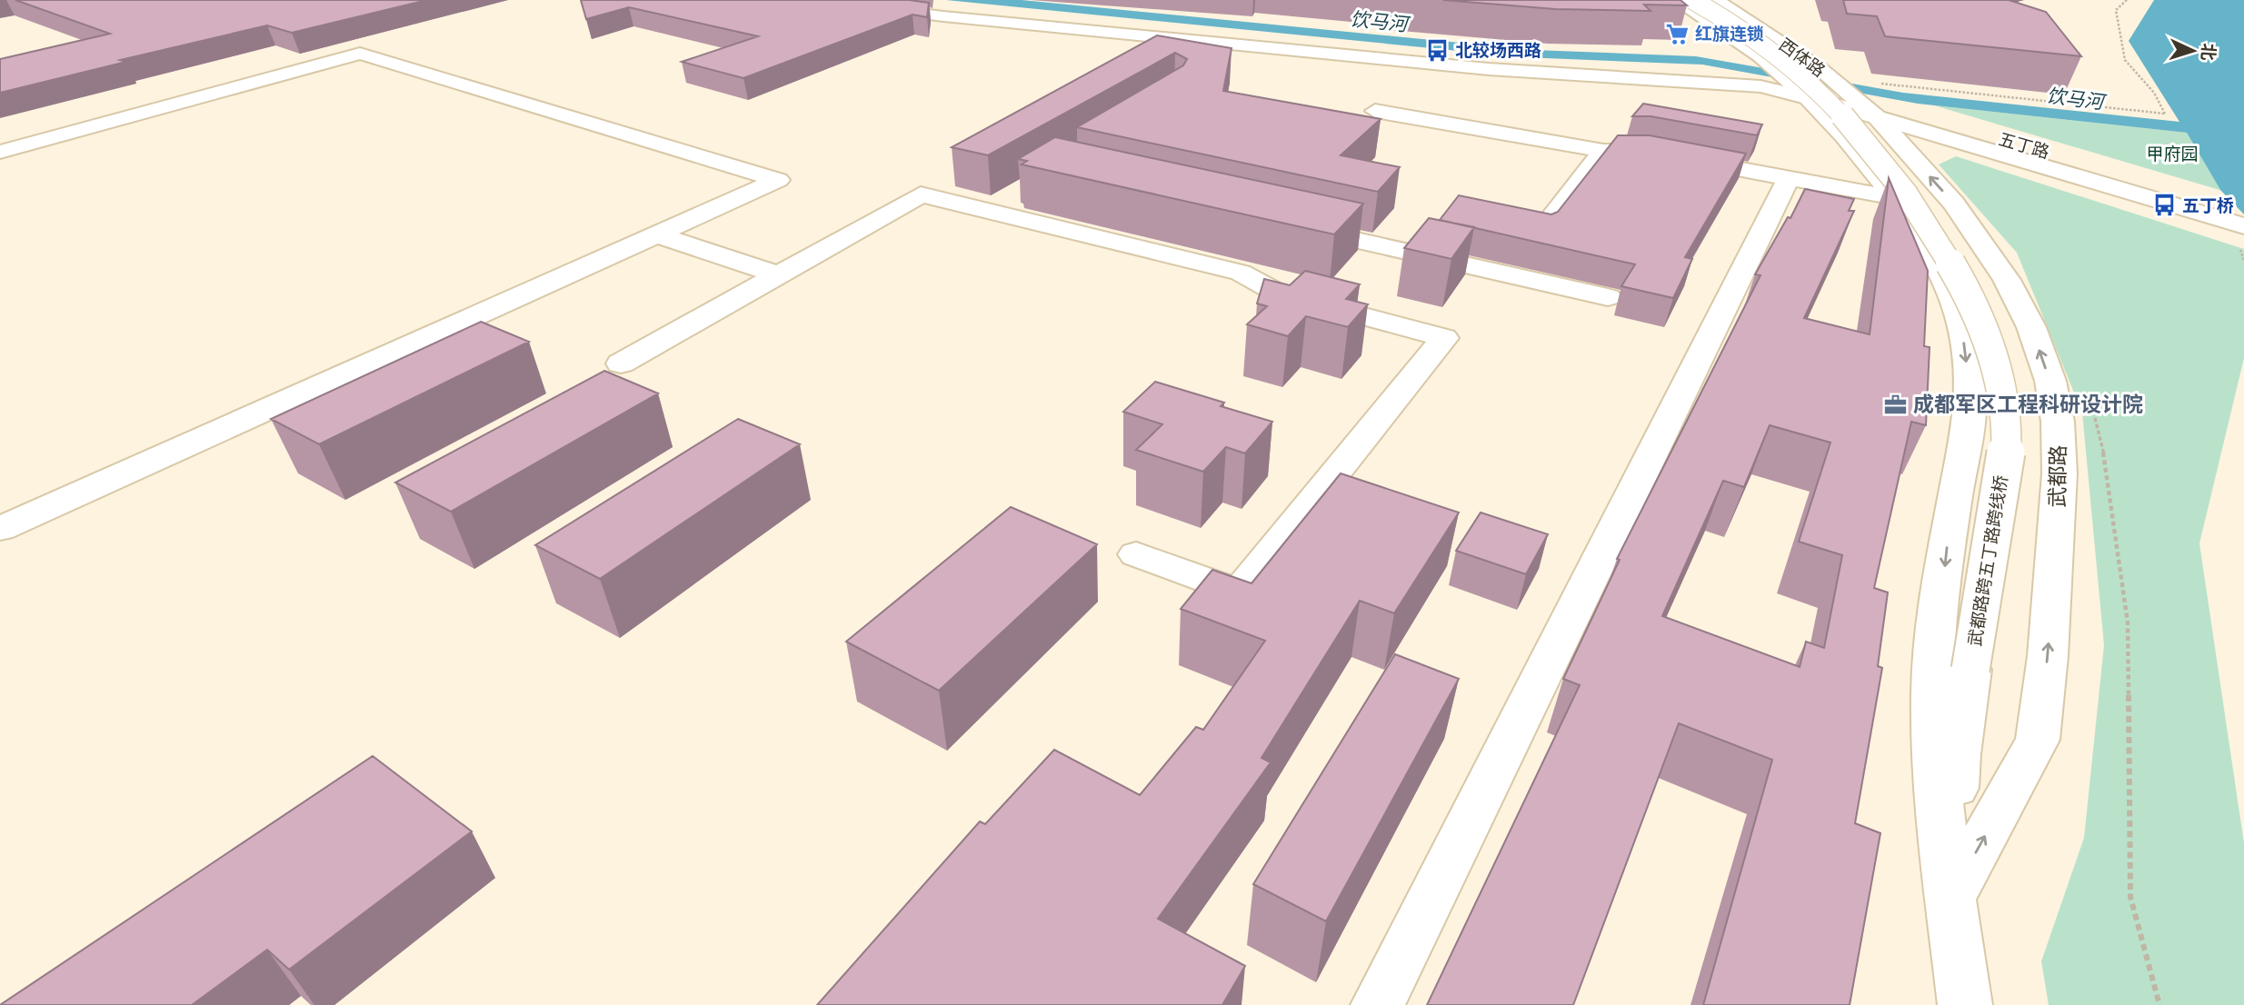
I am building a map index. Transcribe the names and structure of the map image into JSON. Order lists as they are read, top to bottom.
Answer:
{
  "streets": {
    "street": [
      "西体路",
      "五丁路",
      "武都路",
      "武都路跨五丁路跨线桥"
    ]
  },
  "crossings": [
    ["西体路", "五丁路"],
    ["西体路", "武都路"],
    ["五丁路", "武都路"],
    ["武都路", "武都路跨五丁路跨线桥"]
  ],
  "water": ["饮马河"],
  "parks": ["甲府园"],
  "places": {
    "supermarket": ["红旗连锁"],
    "bus stop": ["北较场西路", "五丁桥"],
    "office": ["成都军区工程科研设计院"]
  },
  "north": "right"
}
